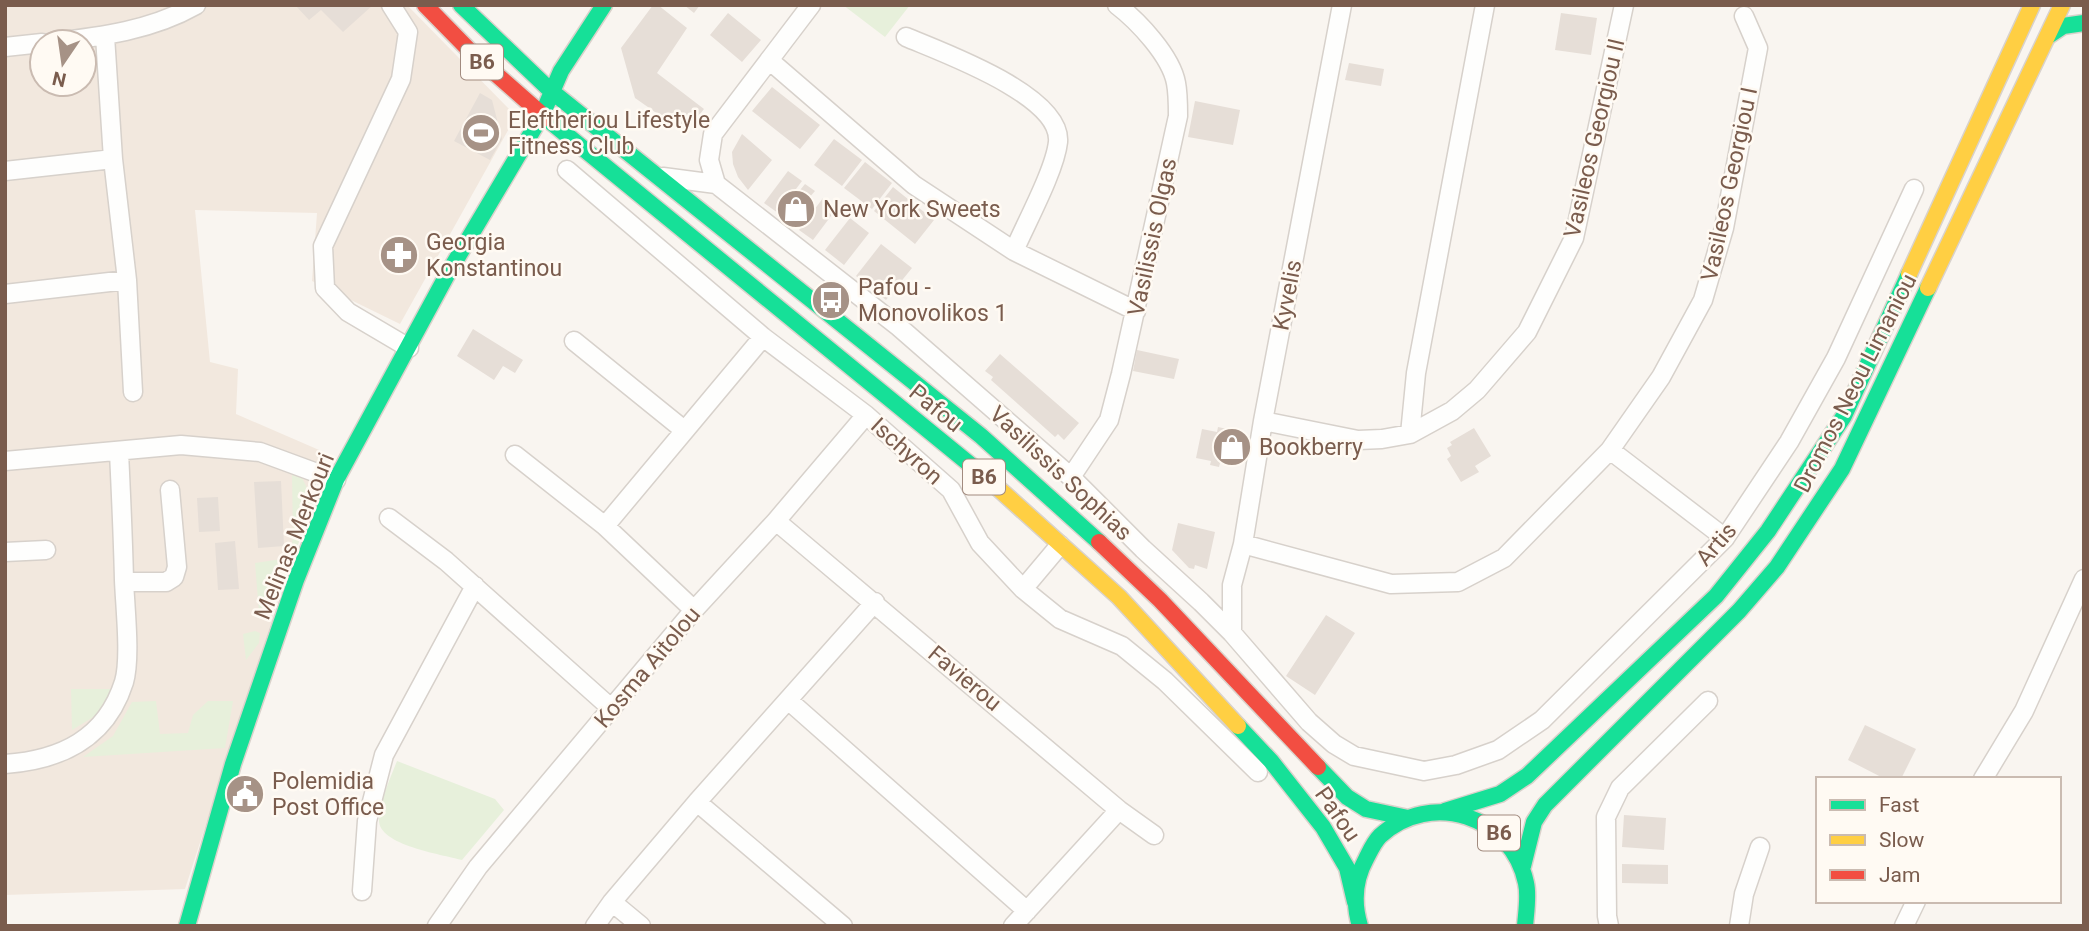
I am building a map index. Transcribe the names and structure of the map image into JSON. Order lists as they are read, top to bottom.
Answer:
{
  "streets": {
    "main road": [
      "B6",
      "Dromos Neou Limaniou",
      "Pafou",
      "Melinas Merkouri"
    ],
    "street": [
      "Vasileos Georgiou II",
      "Vasileos Georgiou I",
      "Vasilissis Olgas",
      "Kyvelis",
      "Ischyron",
      "Vasilissis Sophias",
      "Artis",
      "Kosma Aitolou",
      "Favierou"
    ]
  },
  "crossings": [
    ["B6", "Dromos Neou Limaniou"],
    ["B6", "Pafou"],
    ["Vasileos Georgiou II", "Kyvelis"],
    ["Vasileos Georgiou I", "Kyvelis"],
    ["Vasilissis Olgas", "Vasilissis Sophias"],
    ["Kyvelis", "Vasilissis Sophias"],
    ["Pafou", "Melinas Merkouri"],
    ["Ischyron", "Kosma Aitolou"],
    ["Vasilissis Sophias", "Artis"],
    ["Kosma Aitolou", "Favierou"]
  ],
  "places": {
    "sports": ["Eleftheriou Lifestyle Fitness Club"],
    "shop": ["New York Sweets", "Bookberry"],
    "pharmacy": ["Georgia Konstantinou"],
    "bus stop": ["Pafou - Monovolikos 1"],
    "public building": ["Polemidia Post Office"]
  },
  "legend": ["Fast", "Slow", "Jam"],
  "north": "bottom"
}
